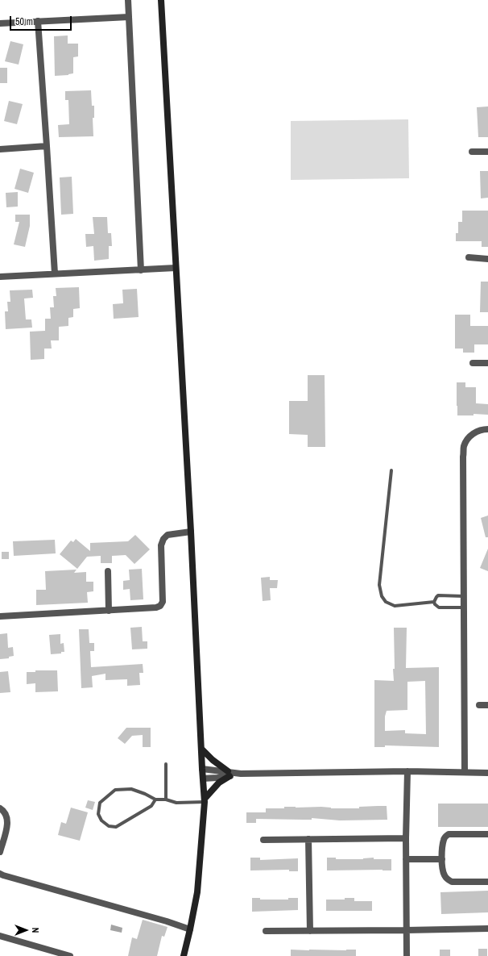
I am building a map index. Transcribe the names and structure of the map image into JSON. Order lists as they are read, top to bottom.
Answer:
{
  "scale_bar": "50 m",
  "north": "right"
}
